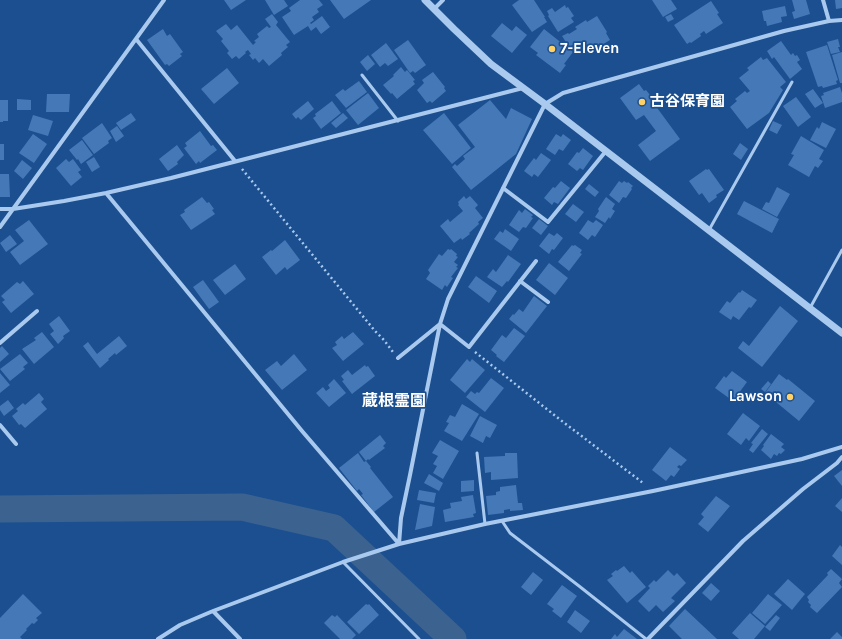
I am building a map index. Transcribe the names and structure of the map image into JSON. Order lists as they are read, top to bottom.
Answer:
{
  "districts": ["蔵根霊園"],
  "places": ["7-Eleven", "古谷保育園", "Lawson"]
}
